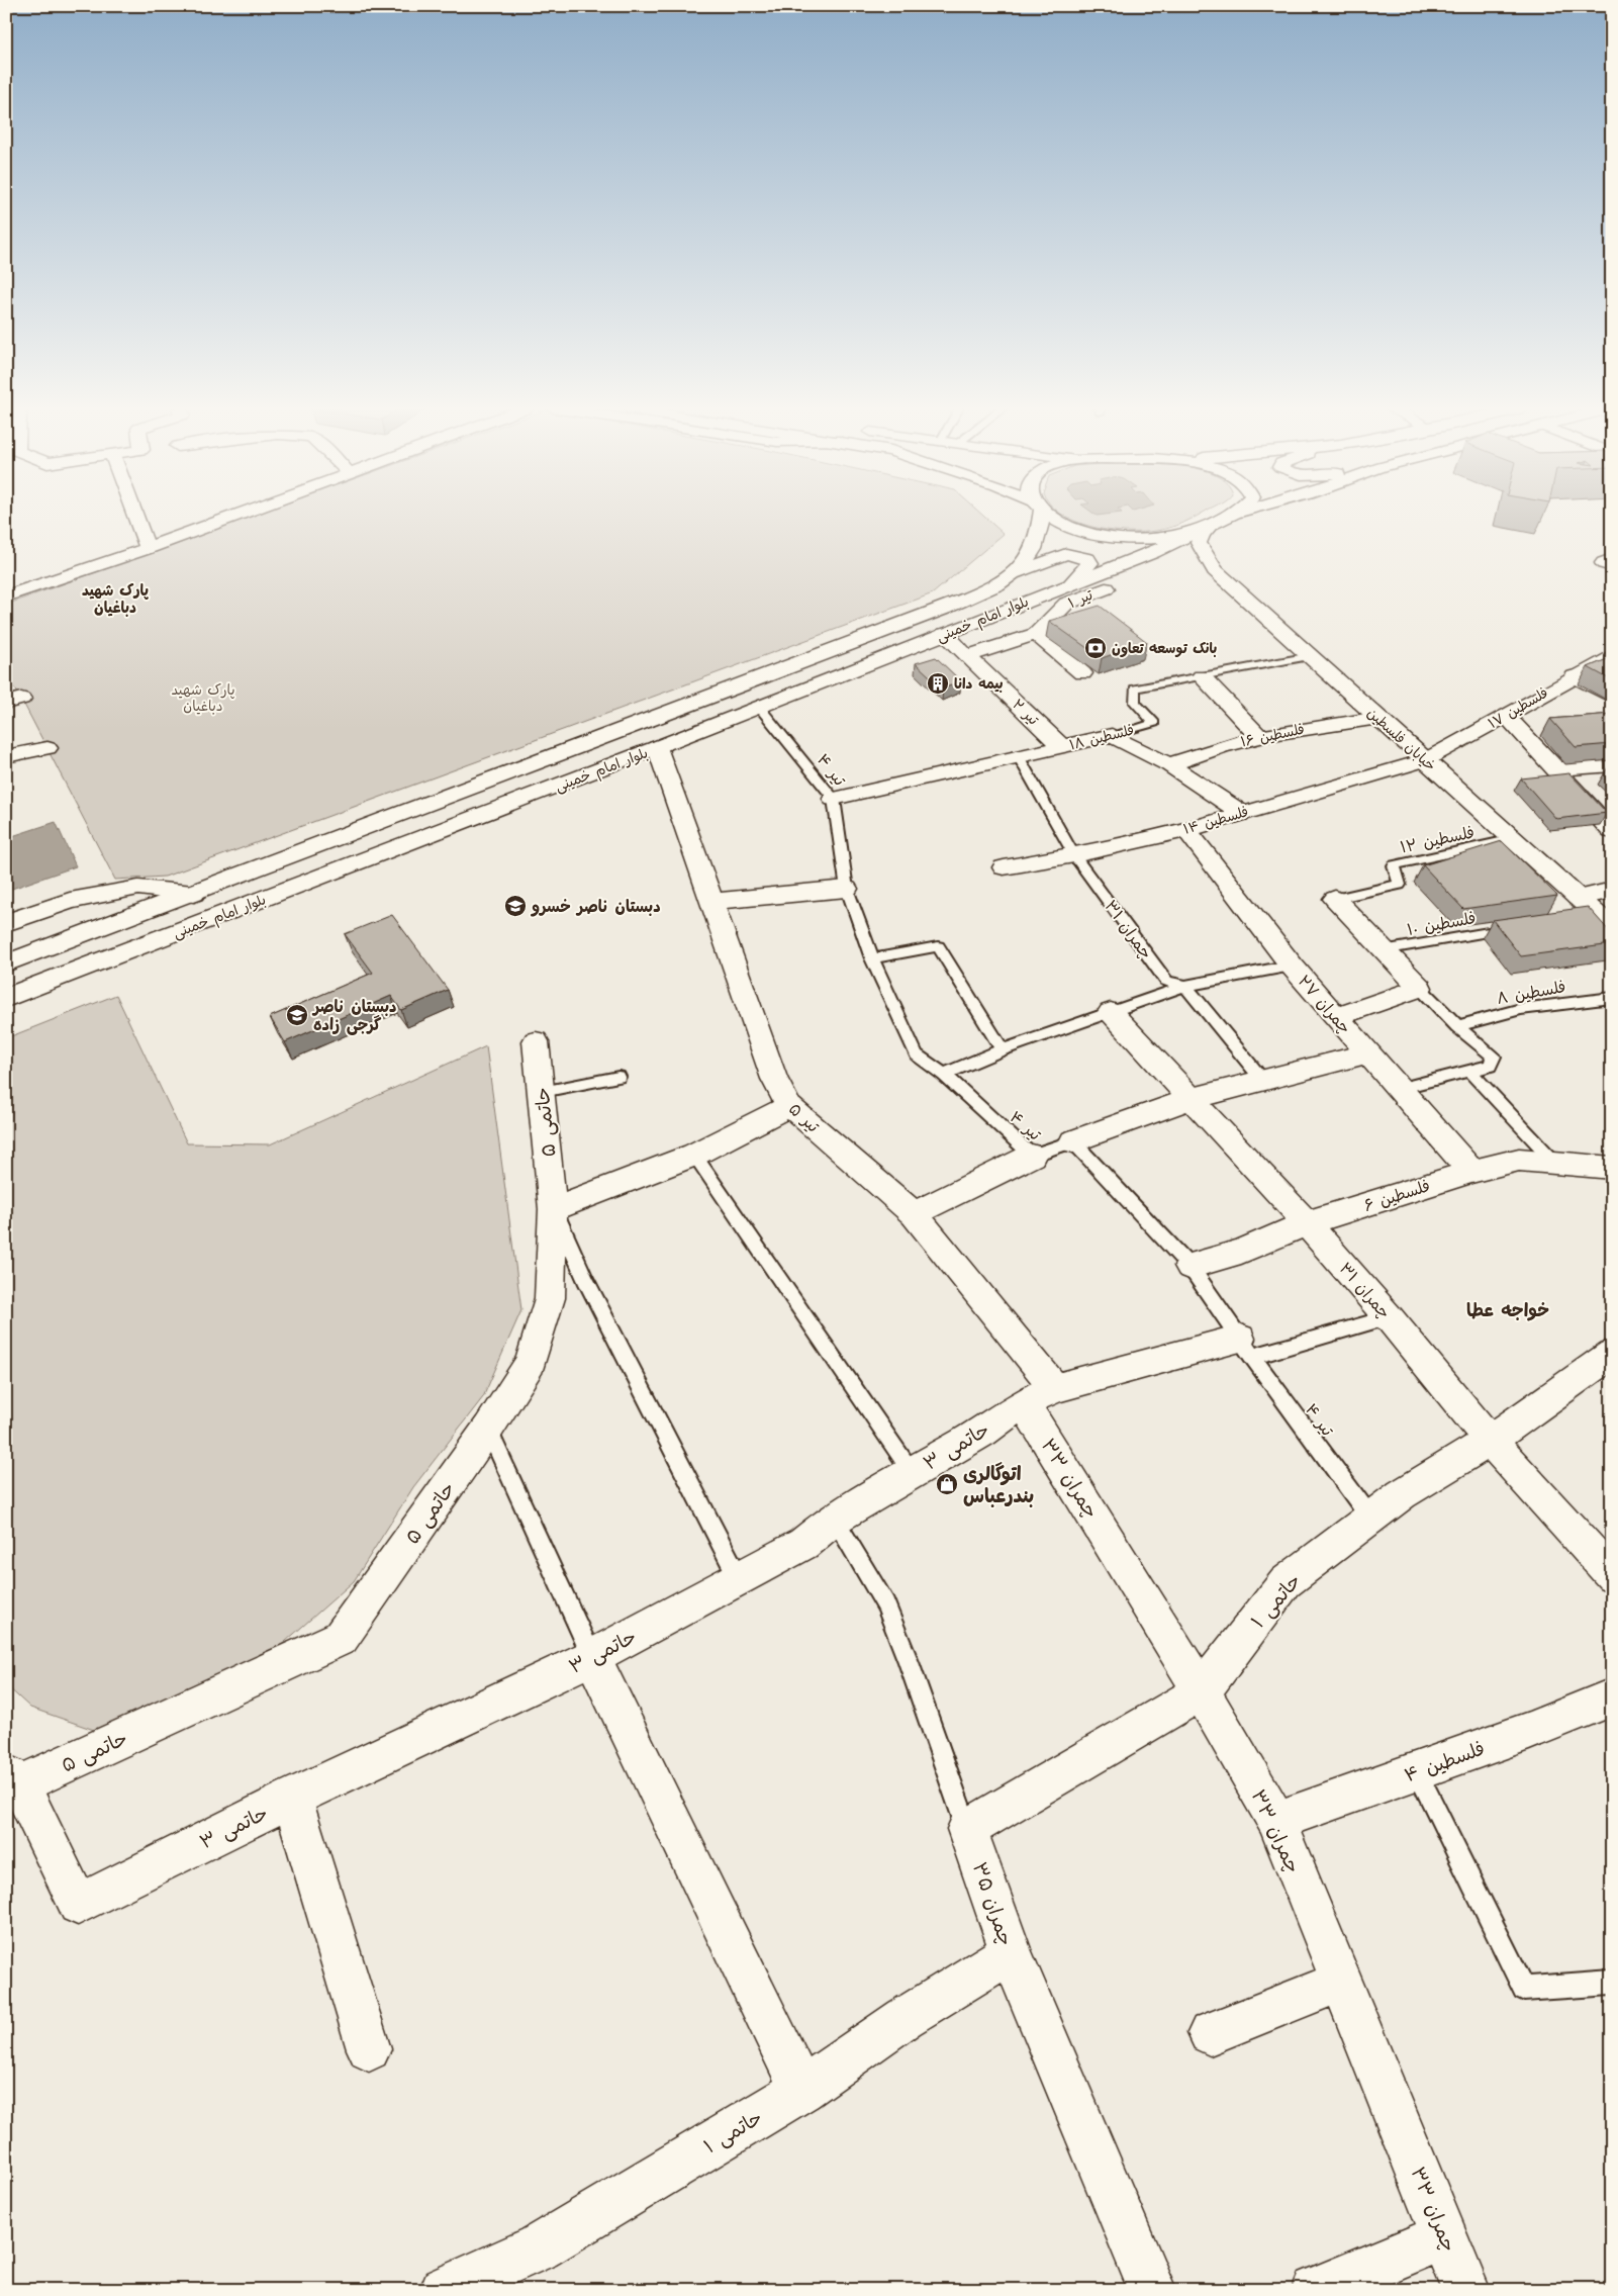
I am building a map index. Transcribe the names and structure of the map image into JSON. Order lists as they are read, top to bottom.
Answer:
{
  "streets": {
    "street": [
      "تیر ۱",
      "بلوار امام خمینی",
      "فلسطین ۱۷",
      "تیر ۲",
      "فلسطین ۱۶",
      "فلسطین ۱۸",
      "خیابان فلسطین",
      "فلسطین ۱۴",
      "چمران ۳۱",
      "چمران ۲۷",
      "تیر ۵",
      "حاتمی ۵",
      "فلسطین ۶",
      "حاتمی ۳",
      "چمران ۳۳",
      "حاتمی ۱",
      "فلسطین ۴",
      "چمران ۳۵"
    ],
    "lane": [
      "تیر ۴",
      "فلسطین ۱۲",
      "فلسطین ۱۰",
      "فلسطین ۸"
    ]
  },
  "crossings": [
    ["تیر ۱", "تیر ۲"],
    ["بلوار امام خمینی", "تیر ۲"],
    ["بلوار امام خمینی", "خیابان فلسطین"],
    ["بلوار امام خمینی", "تیر ۴"],
    ["بلوار امام خمینی", "تیر ۵"],
    ["فلسطین ۱۷", "خیابان فلسطین"],
    ["فلسطین ۱۷", "فلسطین ۱۴"],
    ["تیر ۲", "فلسطین ۱۸"],
    ["فلسطین ۱۶", "خیابان فلسطین"],
    ["فلسطین ۱۸", "خیابان فلسطین"],
    ["فلسطین ۱۸", "تیر ۴"],
    ["فلسطین ۱۸", "چمران ۳۱"],
    ["خیابان فلسطین", "فلسطین ۱۴"],
    ["خیابان فلسطین", "فلسطین ۱۲"],
    ["تیر ۴", "فلسطین ۶"],
    ["تیر ۴", "حاتمی ۳"],
    ["تیر ۴", "حاتمی ۱"],
    ["فلسطین ۱۴", "چمران ۳۱"],
    ["فلسطین ۱۴", "چمران ۲۷"],
    ["چمران ۳۱", "فلسطین ۶"],
    ["چمران ۳۱", "حاتمی ۱"],
    ["چمران ۲۷", "فلسطین ۶"],
    ["تیر ۵", "حاتمی ۳"],
    ["تیر ۵", "چمران ۳۳"],
    ["حاتمی ۵", "حاتمی ۳"],
    ["حاتمی ۳", "چمران ۳۳"],
    ["حاتمی ۳", "چمران ۳۵"],
    ["چمران ۳۳", "حاتمی ۱"],
    ["چمران ۳۳", "فلسطین ۴"],
    ["حاتمی ۱", "چمران ۳۵"]
  ],
  "districts": ["پارک شهید دباغیان", "خواجه عطا"],
  "parks": ["پارک شهید دباغیان"],
  "places": {
    "bank": ["بانک توسعه تعاون"],
    "building": ["بیمه دانا"],
    "school or university": ["دبستان ناصر خسرو", "دبستان ناصر گرجی زاده"],
    "shop": ["اتوگالری بندرعباس"]
  }
}
